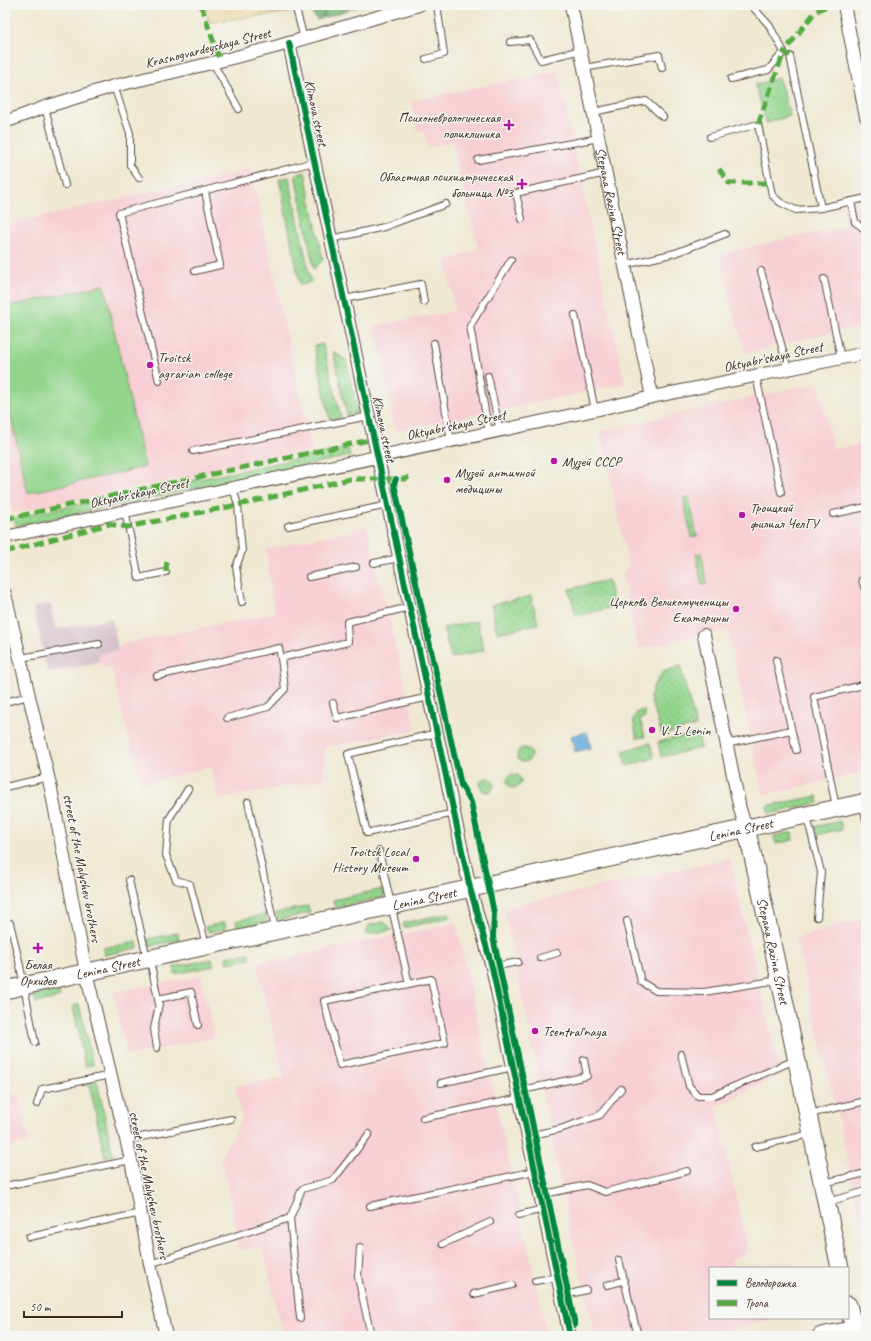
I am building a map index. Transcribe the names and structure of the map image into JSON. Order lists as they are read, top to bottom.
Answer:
{
  "streets": {
    "street": [
      "Krasnogvardeyskaya Street",
      "Klimova street",
      "Stepana Razina Street",
      "Oktyabr'skaya Street",
      "Lenina Street",
      "street of the Malyshev brothers"
    ]
  },
  "crossings": [
    ["Krasnogvardeyskaya Street", "Klimova street"],
    ["Klimova street", "Oktyabr'skaya Street"],
    ["Klimova street", "Lenina Street"],
    ["Stepana Razina Street", "Oktyabr'skaya Street"],
    ["Stepana Razina Street", "Lenina Street"],
    ["Lenina Street", "street of the Malyshev brothers"]
  ],
  "places": {
    "health": ["Психоневрологическая поликлиника", "Областная психиатрическая больница №3", "Белая Орхидея"],
    "other": [
      "Troitsk agrarian college",
      "Музей СССР",
      "Музей античной медицины",
      "Троицкий филиал ЧелГУ",
      "Церковь Великомученицы Екатерины",
      "V. I. Lenin",
      "Troitsk Local History Museum",
      "Tsentral'naya"
    ]
  },
  "legend": ["Велодорожка", "Тропа"],
  "scale_bar": "50 m"
}
